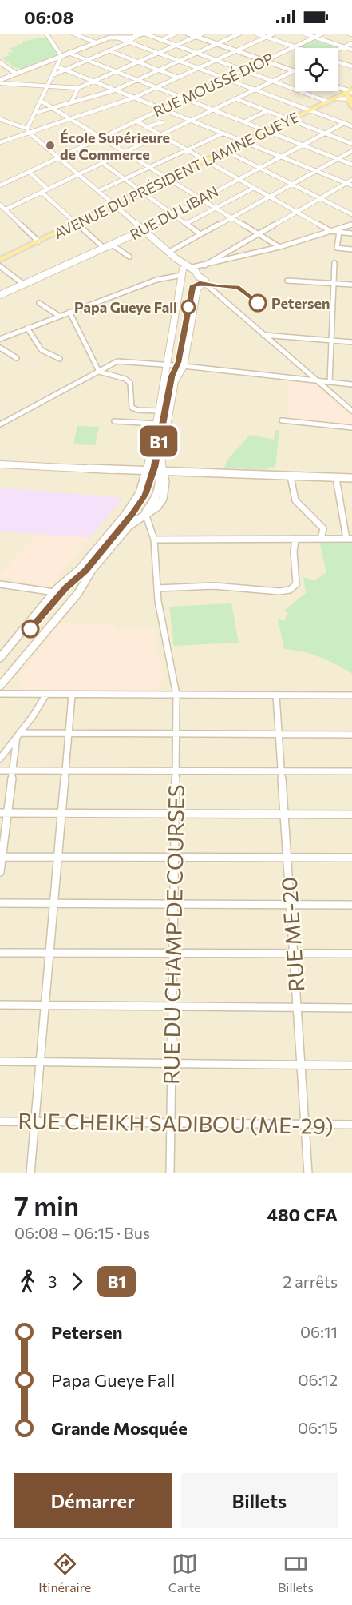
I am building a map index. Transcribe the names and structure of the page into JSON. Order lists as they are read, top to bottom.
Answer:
{
  "streets": {
    "main road": ["AVENUE DU PRÉSIDENT LAMINE GUEYE"],
    "street": [
      "RUE MOUSSÉ DIOP",
      "RUE DU LIBAN",
      "RUE DU CHAMP DE COURSES",
      "RUE ME-20",
      "RUE CHEIKH SADIBOU (ME-29)"
    ]
  },
  "crossings": [
    ["RUE DU CHAMP DE COURSES", "RUE CHEIKH SADIBOU (ME-29)"],
    ["RUE ME-20", "RUE CHEIKH SADIBOU (ME-29)"]
  ],
  "places": ["École Supérieure de Commerce", "Petersen", "Papa Gueye Fall"],
  "lines": ["bus line B1"],
  "page": {
    "status": "06:08",
    "on_map": "B1",
    "heading": ["7 min", "06:08 – 06:15 · Bus", "480 CFA"],
    "legs": ["3", "B1", "2 arrêts"],
    "list": [
      {
        "name": "Petersen",
        "value": "06:11"
      },
      {
        "name": "Papa Gueye Fall",
        "value": "06:12"
      },
      {
        "name": "Grande Mosquée",
        "value": "06:15"
      }
    ],
    "buttons": ["Démarrer", "Billets"],
    "tabs": ["Itinéraire", "Carte", "Billets"]
  }
}
